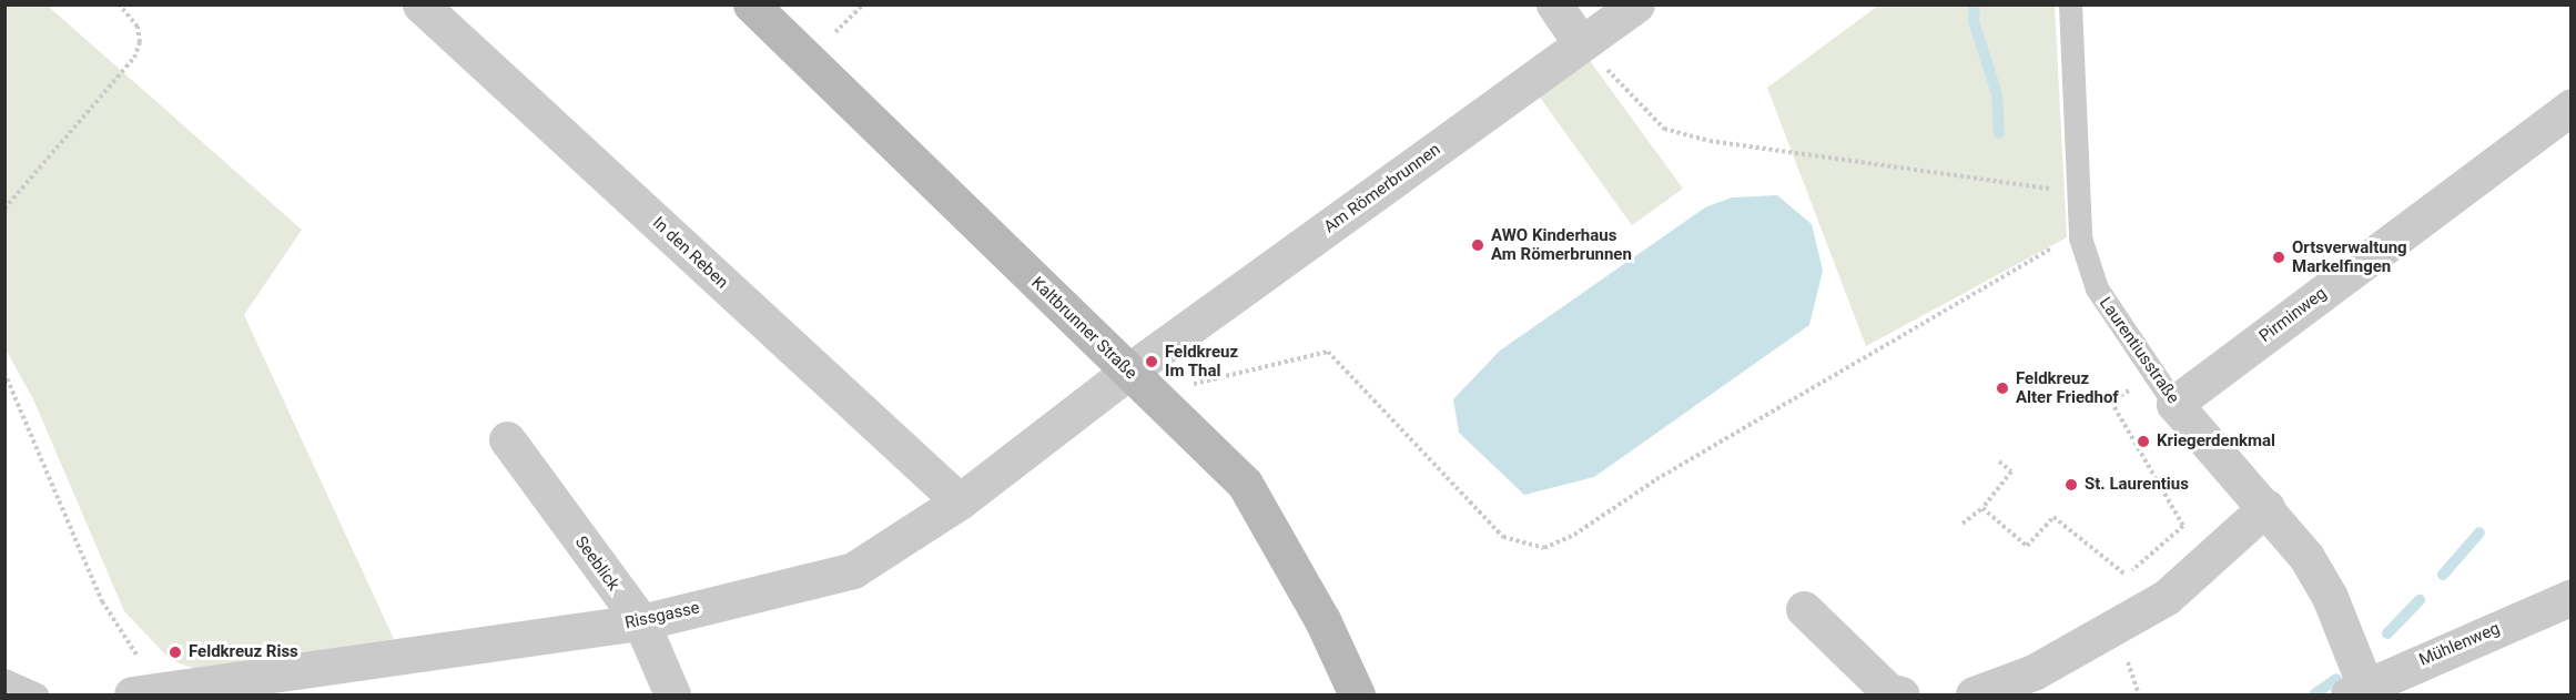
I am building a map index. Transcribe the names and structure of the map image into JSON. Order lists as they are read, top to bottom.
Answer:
{
  "streets": {
    "street": [
      "Am Römerbrunnen",
      "In den Reben",
      "Pirminweg",
      "Kaltbrunner Straße",
      "Laurentiusstraße",
      "Seeblick",
      "Rissgasse",
      "Mühlenweg"
    ]
  },
  "crossings": [
    ["Am Römerbrunnen", "Kaltbrunner Straße"],
    ["Am Römerbrunnen", "Rissgasse"],
    ["In den Reben", "Rissgasse"],
    ["Pirminweg", "Laurentiusstraße"],
    ["Kaltbrunner Straße", "Rissgasse"],
    ["Laurentiusstraße", "Mühlenweg"],
    ["Seeblick", "Rissgasse"]
  ],
  "places": [
    "AWO Kinderhaus Am Römerbrunnen",
    "Ortsverwaltung Markelfingen",
    "Feldkreuz Im Thal",
    "Feldkreuz Alter Friedhof",
    "Kriegerdenkmal",
    "St. Laurentius",
    "Feldkreuz Riss"
  ]
}
